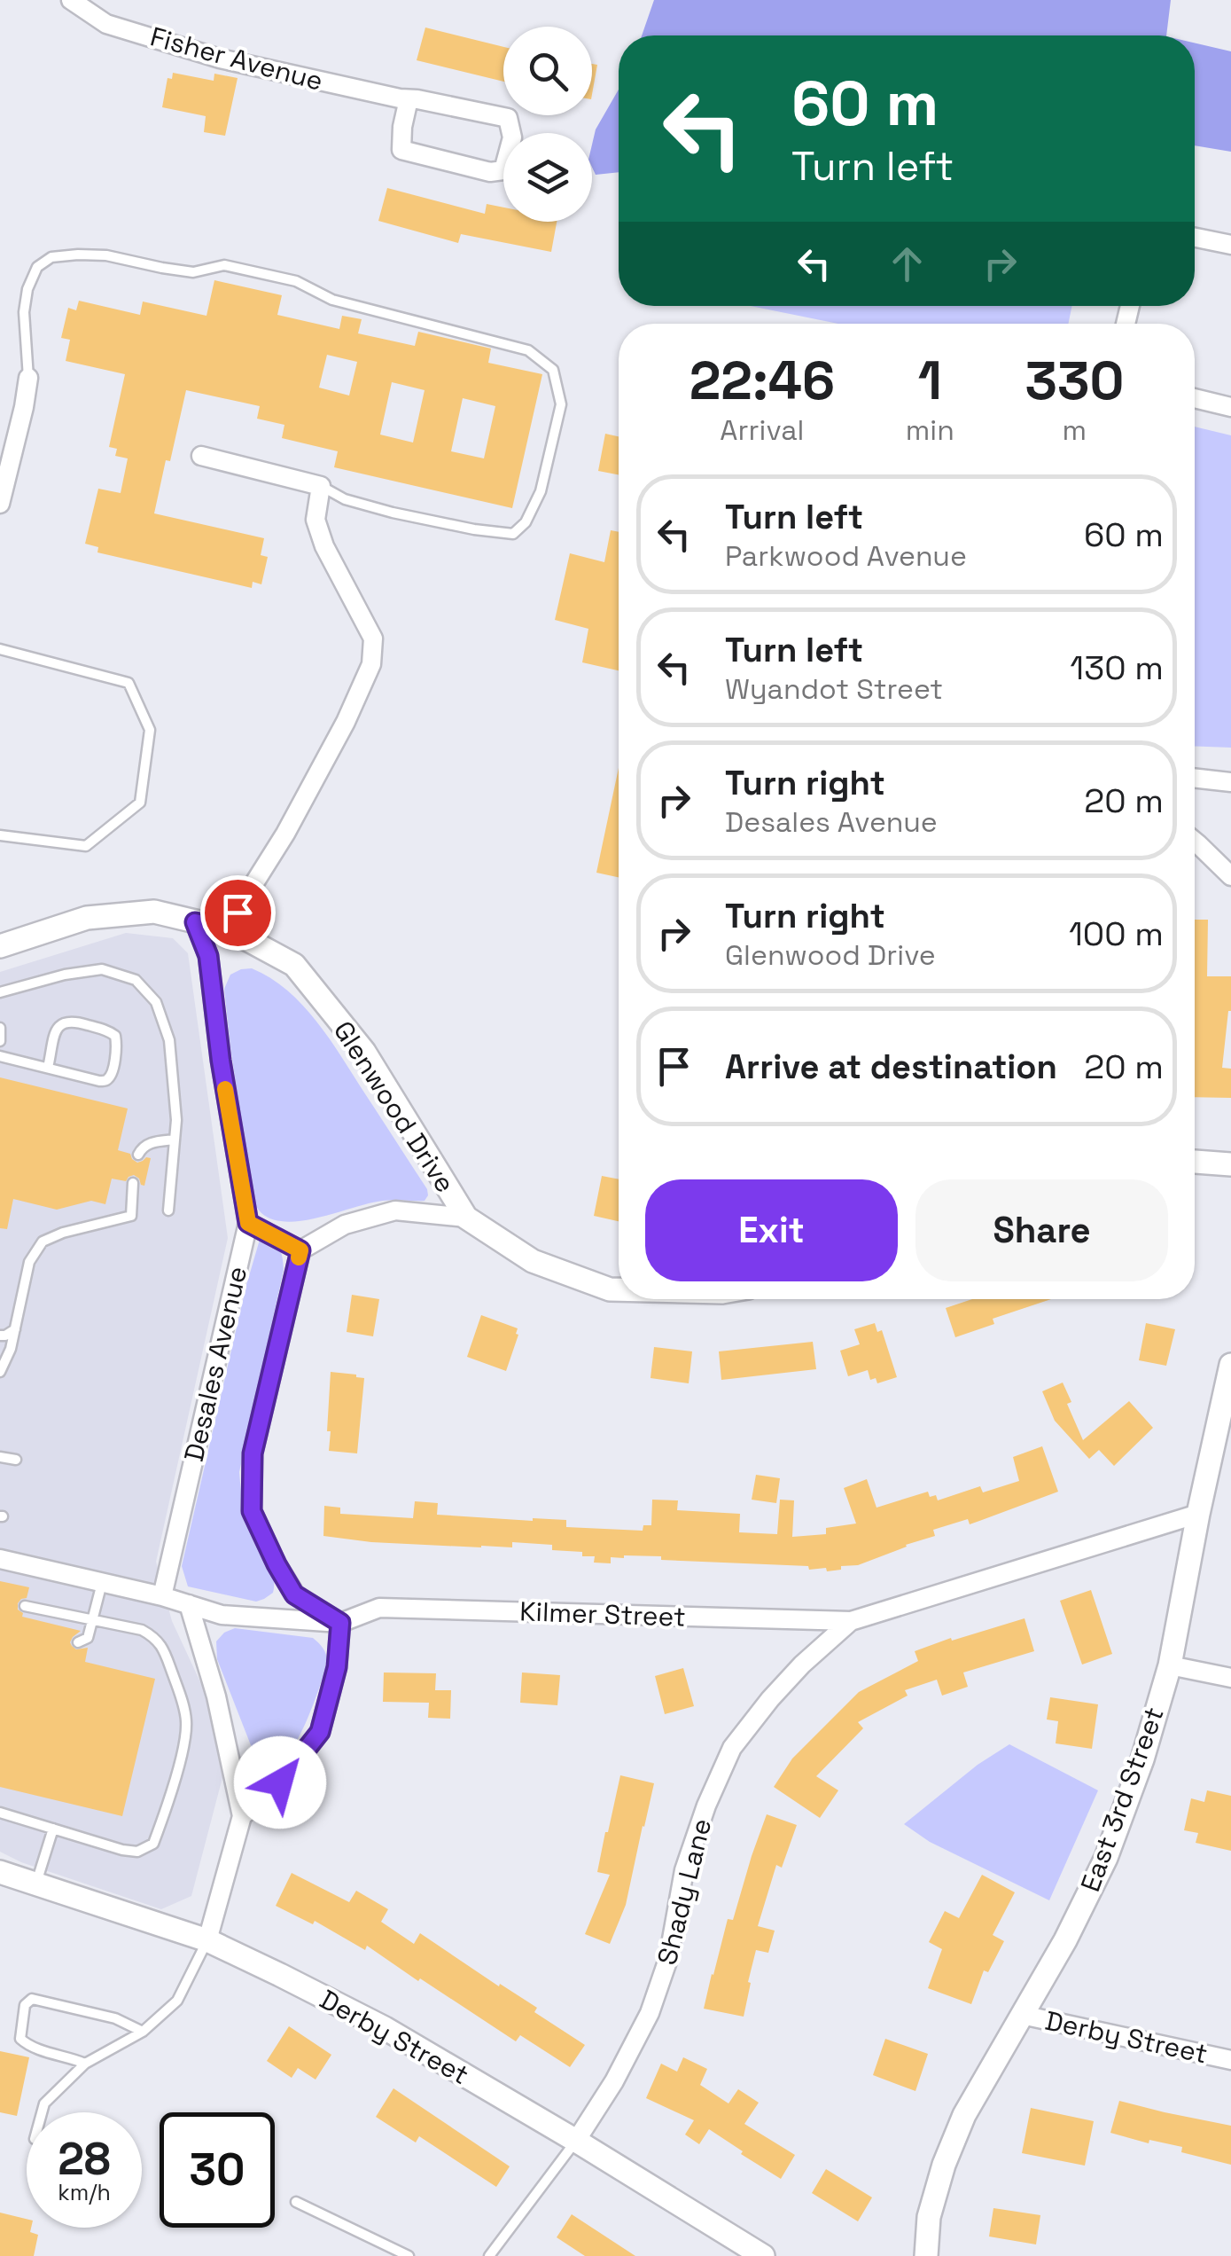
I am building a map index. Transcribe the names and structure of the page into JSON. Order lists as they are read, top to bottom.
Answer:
{
  "streets": {
    "street": [
      "Fisher Avenue",
      "Glenwood Drive",
      "Desales Avenue",
      "Kilmer Street",
      "East 3rd Street",
      "Shady Lane",
      "Derby Street"
    ]
  },
  "crossings": [
    ["Glenwood Drive", "Desales Avenue"],
    ["Desales Avenue", "Kilmer Street"],
    ["Kilmer Street", "East 3rd Street"],
    ["Kilmer Street", "Shady Lane"],
    ["East 3rd Street", "Derby Street"],
    ["Shady Lane", "Derby Street"]
  ],
  "page": {
    "turn": ["60 m", "Turn left"],
    "eta": [
      "22:46",
      "Arrival",
      "1",
      "min",
      "330",
      "m"
    ],
    "list": [
      {
        "name": "Turn left",
        "note": "Parkwood Avenue",
        "value": "60 m"
      },
      {
        "name": "Turn left",
        "note": "Wyandot Street",
        "value": "130 m"
      },
      {
        "name": "Turn right",
        "note": "Desales Avenue",
        "value": "20 m"
      },
      {
        "name": "Turn right",
        "note": "Glenwood Drive",
        "value": "100 m"
      },
      {
        "name": "Arrive at destination",
        "value": "20 m"
      }
    ],
    "buttons": ["Exit", "Share"],
    "speed": "28 km/h",
    "limit": "30"
  }
}
